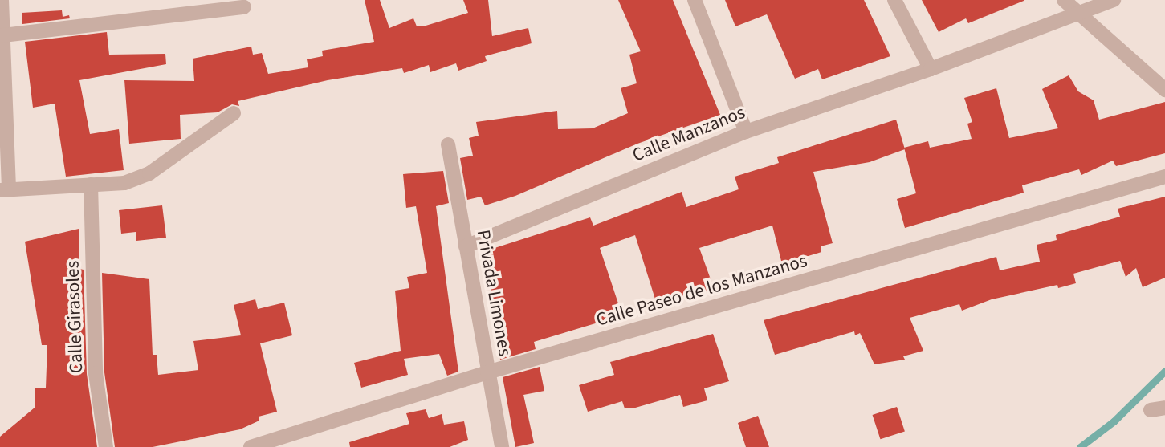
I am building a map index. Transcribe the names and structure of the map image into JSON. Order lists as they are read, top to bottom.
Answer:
{
  "streets": {
    "street": [
      "Calle Manzanos",
      "Calle Paseo de los Manzanos",
      "Privada Limones",
      "Calle Girasoles"
    ]
  },
  "crossings": [
    ["Calle Manzanos", "Privada Limones"],
    ["Calle Paseo de los Manzanos", "Privada Limones"]
  ]
}
